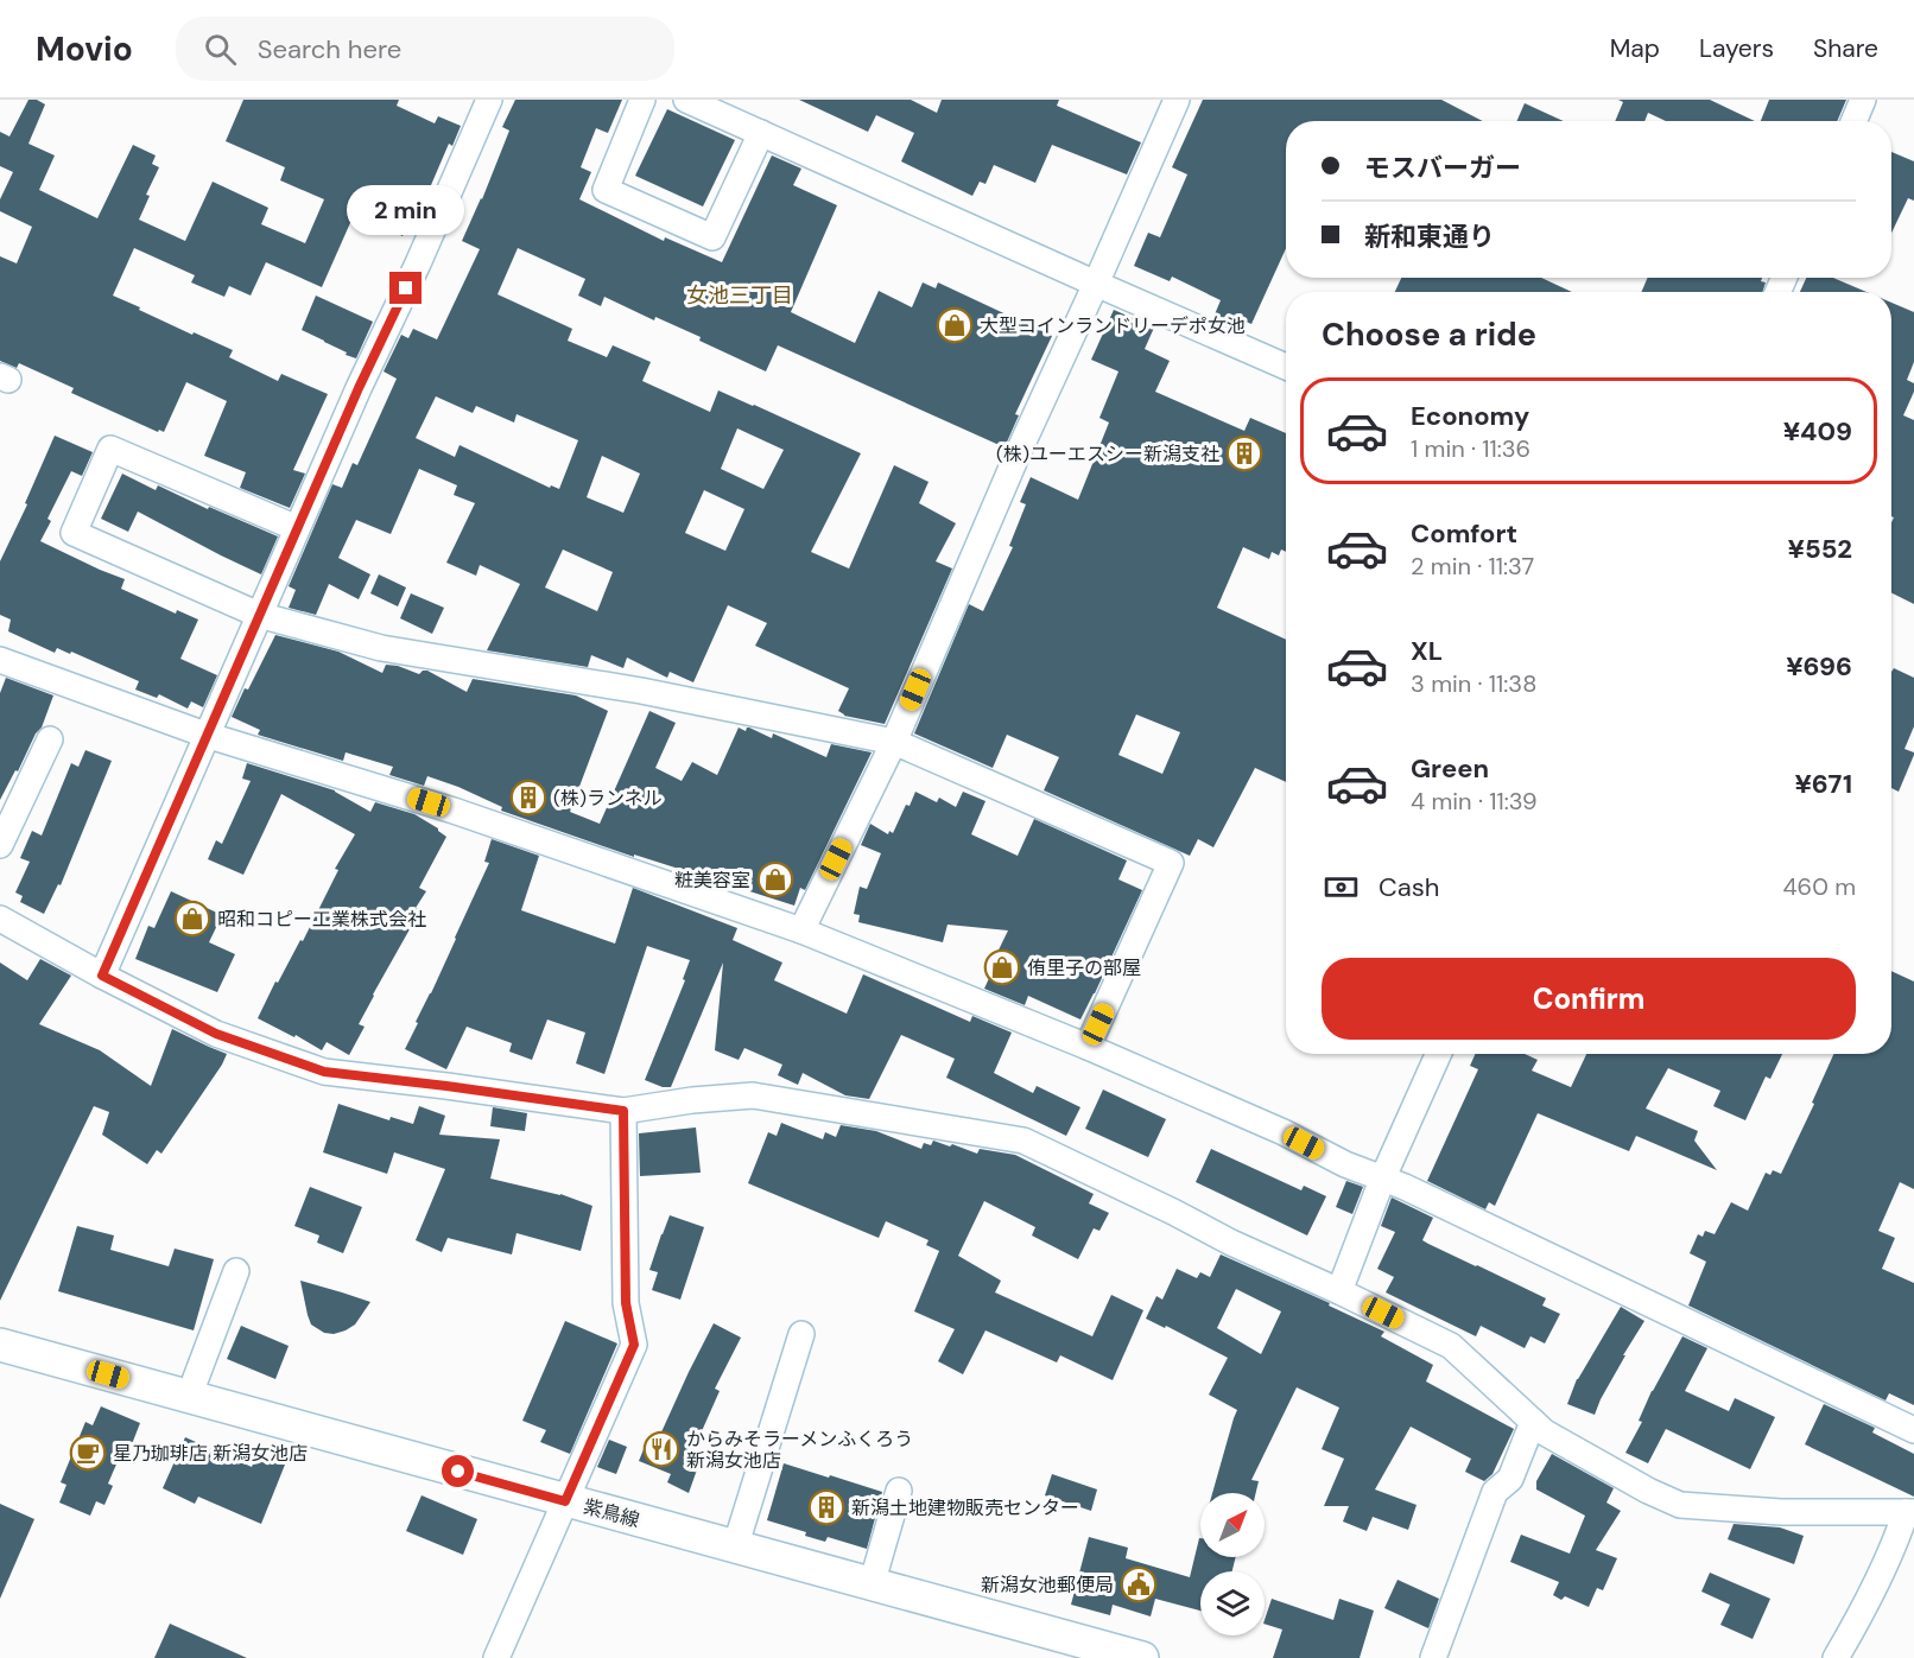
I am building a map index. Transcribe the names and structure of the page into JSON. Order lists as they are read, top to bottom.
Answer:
{
  "streets": {
    "street": ["紫鳥線"]
  },
  "districts": ["女池三丁目"],
  "places": {
    "shop": [
      "大型コインランドリーデポ女池",
      "粧美容室",
      "昭和コピー工業株式会社",
      "侑里子の部屋"
    ],
    "building": ["(株)ユーエスシー新潟支社", "(株)ランネル", "新潟土地建物販売センター"],
    "restaurant": ["からみそラーメンふくろう 新潟女池店"],
    "cafe": ["星乃珈琲店 新潟女池店"],
    "public building": ["新潟女池郵便局"]
  },
  "north": "top right",
  "page": {
    "header": "Movio",
    "search": "Search here",
    "nav": ["Map", "Layers", "Share"],
    "banner": ["モスバーガー", "新和東通り"],
    "bubble": "2 min",
    "heading": "Choose a ride",
    "list": [
      {
        "name": "Economy",
        "note": "1 min · 11:36",
        "value": "¥409"
      },
      {
        "name": "Comfort",
        "note": "2 min · 11:37",
        "value": "¥552"
      },
      {
        "name": "XL",
        "note": "3 min · 11:38",
        "value": "¥696"
      },
      {
        "name": "Green",
        "note": "4 min · 11:39",
        "value": "¥671"
      }
    ],
    "pay": ["Cash", "460 m"],
    "buttons": "Confirm"
  }
}
